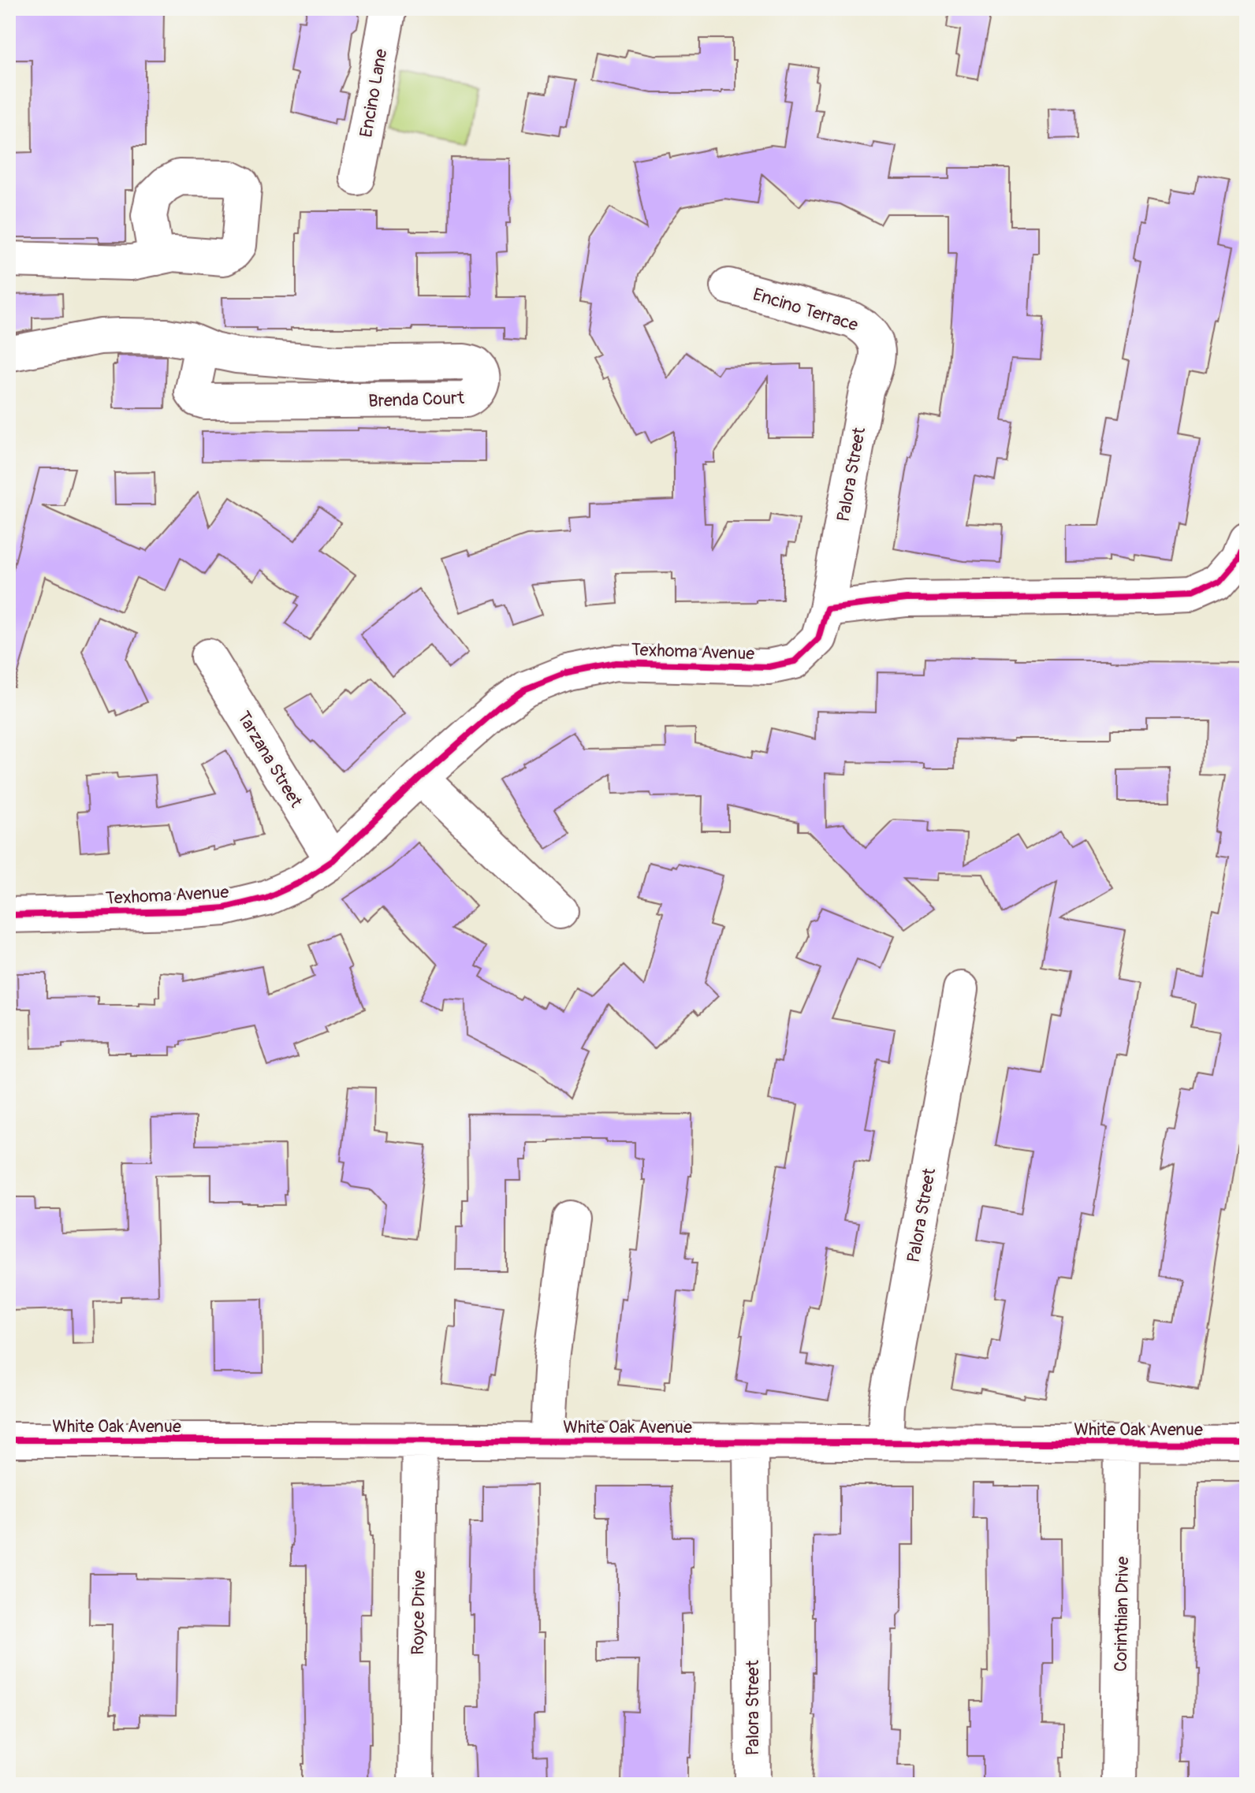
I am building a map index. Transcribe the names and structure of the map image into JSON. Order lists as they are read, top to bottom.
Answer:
{
  "streets": {
    "street": [
      "Encino Lane",
      "Encino Terrace",
      "Brenda Court",
      "Palora Street",
      "Texhoma Avenue",
      "Tarzana Street",
      "White Oak Avenue",
      "Royce Drive",
      "Corinthian Drive"
    ]
  },
  "crossings": [
    ["Encino Terrace", "Palora Street"],
    ["Palora Street", "Texhoma Avenue"],
    ["Palora Street", "White Oak Avenue"],
    ["Texhoma Avenue", "Tarzana Street"],
    ["White Oak Avenue", "Royce Drive"],
    ["White Oak Avenue", "Corinthian Drive"]
  ]
}
